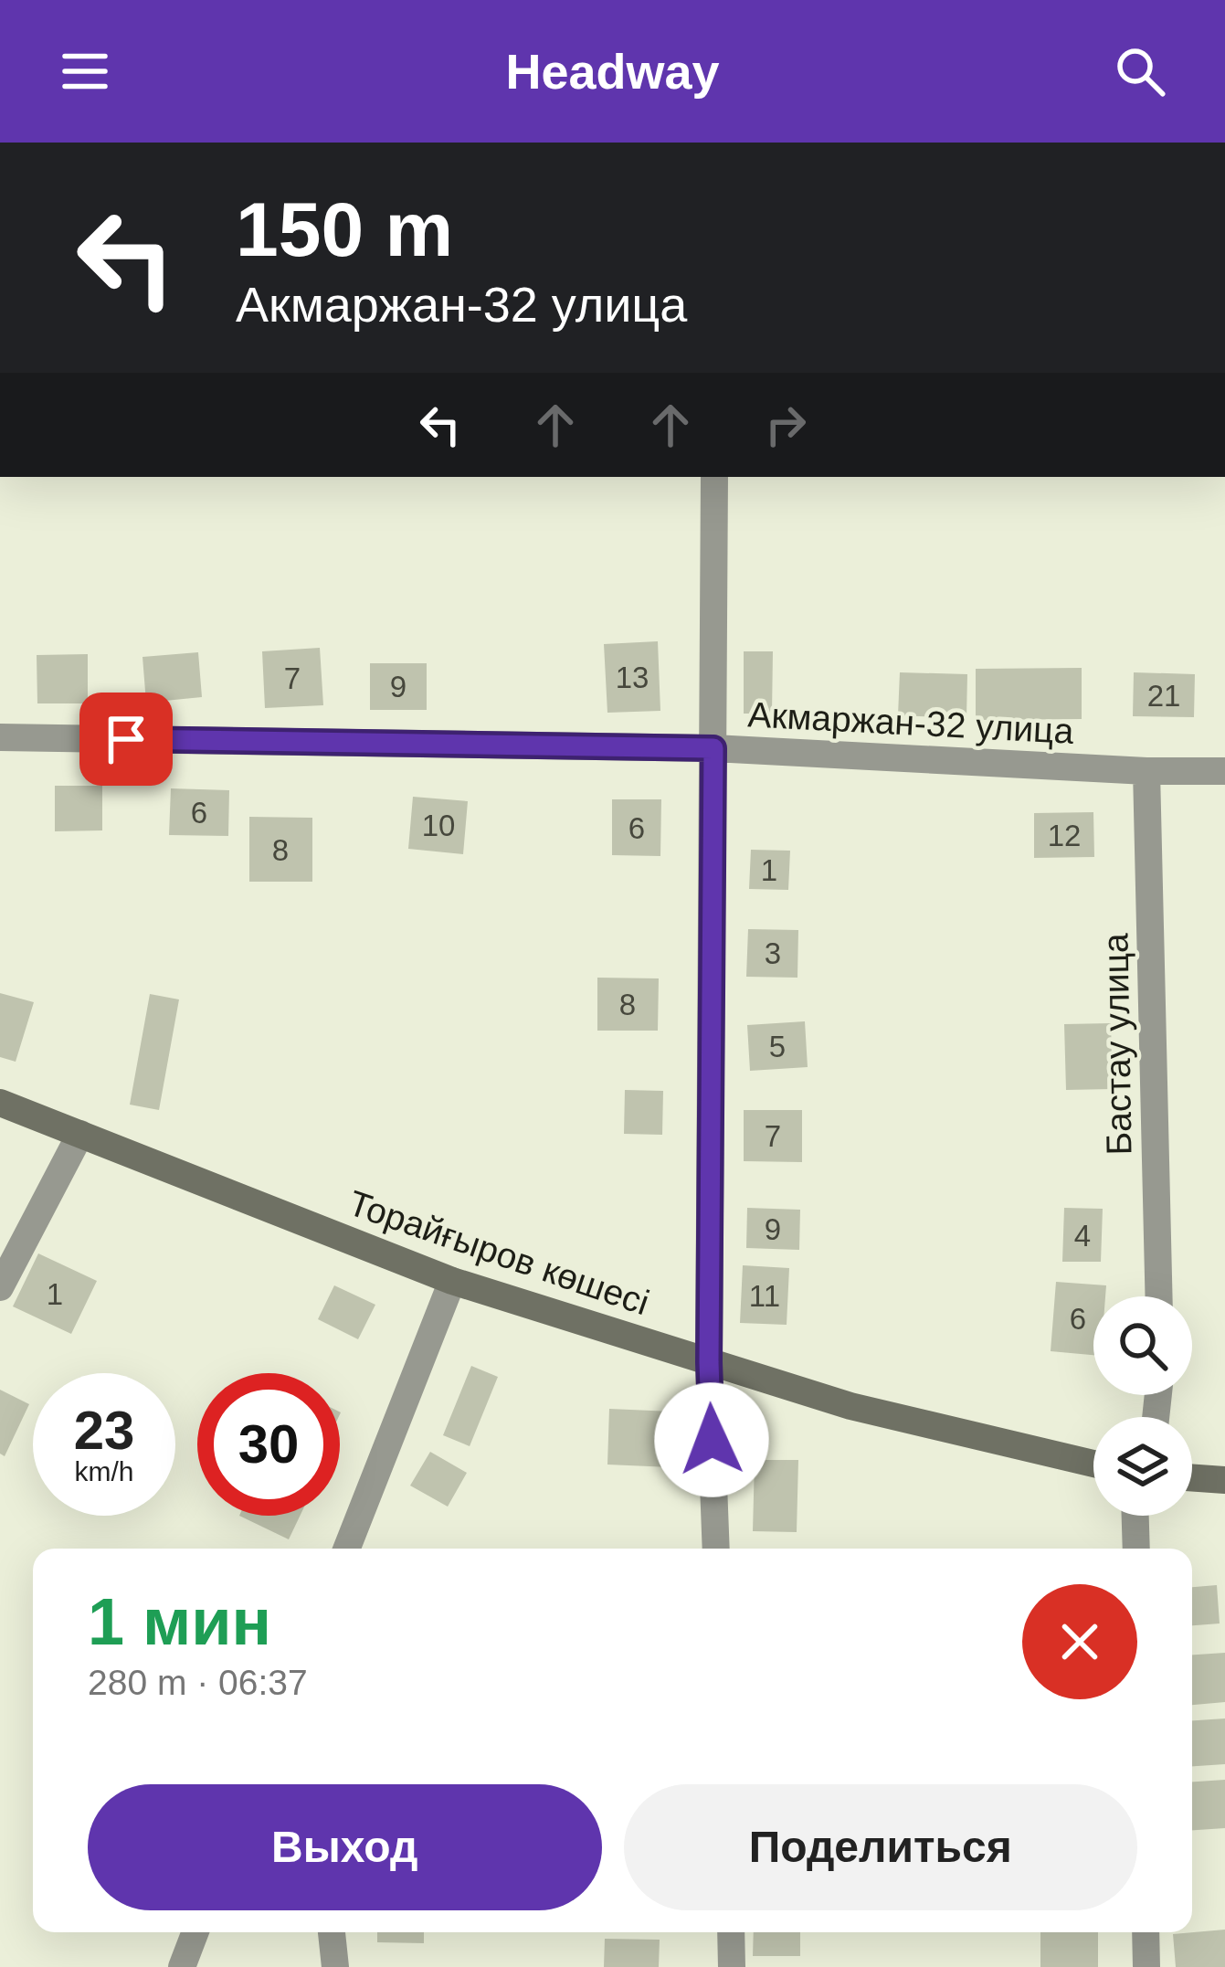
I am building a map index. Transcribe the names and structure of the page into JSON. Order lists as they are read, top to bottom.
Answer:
{
  "streets": {
    "street": ["Акмаржан-32 улица", "Бастау улица", "Торайғыров көшесі"]
  },
  "crossings": [
    ["Акмаржан-32 улица", "Бастау улица"]
  ],
  "house_numbers": [
    "13",
    "7",
    "9",
    "21",
    "6",
    "10",
    "6",
    "12",
    "8",
    "1",
    "3",
    "8",
    "5",
    "7",
    "9",
    "4",
    "1",
    "11",
    "6"
  ],
  "page": {
    "header": "Headway",
    "turn": ["150 m", "Акмаржан-32 улица"],
    "speed": "23 km/h",
    "limit": "30",
    "heading": ["1 мин", "280 m · 06:37"],
    "buttons": ["Выход", "Поделиться"]
  }
}
